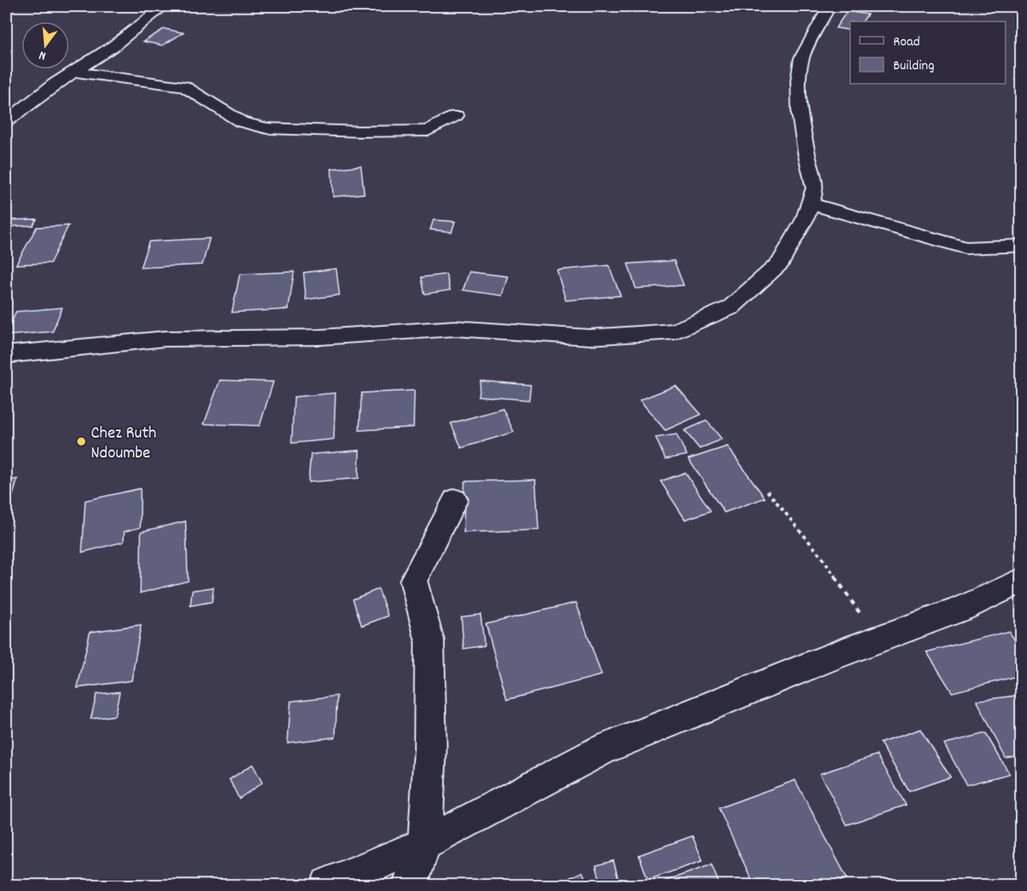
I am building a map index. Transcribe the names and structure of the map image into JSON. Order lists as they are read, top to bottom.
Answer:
{
  "places": ["Chez Ruth Ndoumbe"],
  "legend": ["Road", "Building"],
  "north": "bottom"
}
